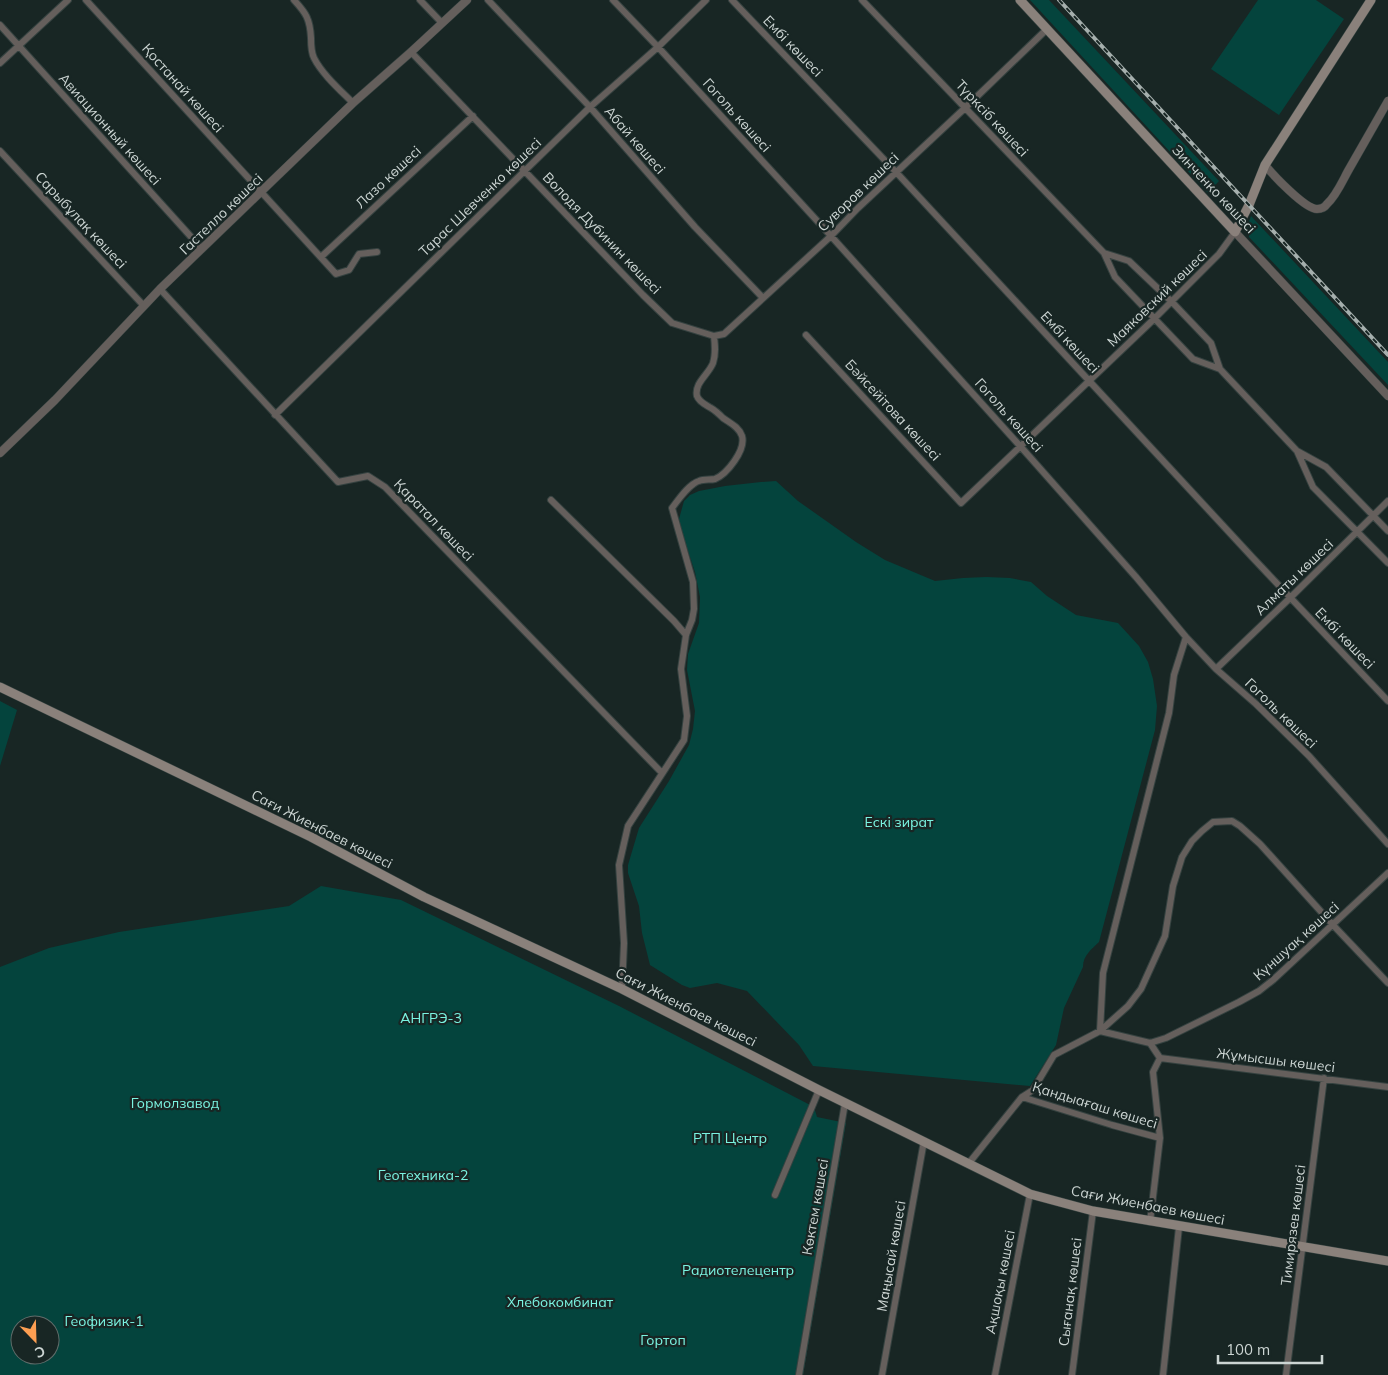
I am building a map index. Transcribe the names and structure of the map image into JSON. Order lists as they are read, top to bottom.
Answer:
{
  "streets": {
    "main road": ["Зинченко көшесі", "Сағи Жиенбаев көшесі"],
    "street": [
      "Ембі көшесі",
      "Қостанай көшесі",
      "Гоголь көшесі",
      "Түрксіб көшесі",
      "Авиационный көшесі",
      "Абай көшесі",
      "Лазо көшесі",
      "Суворов көшесі",
      "Тарас Шевченко көшесі",
      "Гастелло көшесі",
      "Сарыбұлақ көшесі",
      "Володя Дубинин көшесі",
      "Маяковский көшесі",
      "Бәйсейітова көшесі",
      "Қаратал көшесі",
      "Алматы көшесі",
      "Күншуақ көшесі",
      "Жұмысшы көшесі",
      "Қандыағаш көшесі",
      "Көктем көшесі",
      "Тимирязев көшесі",
      "Маңысай көшесі",
      "Ақшоқы көшесі",
      "Сығанақ көшесі"
    ]
  },
  "crossings": [
    ["Ембі көшесі", "Суворов көшесі"],
    ["Ембі көшесі", "Маяковский көшесі"],
    ["Ембі көшесі", "Алматы көшесі"],
    ["Қостанай көшесі", "Гастелло көшесі"],
    ["Гоголь көшесі", "Суворов көшесі"],
    ["Гоголь көшесі", "Тарас Шевченко көшесі"],
    ["Гоголь көшесі", "Маяковский көшесі"],
    ["Гоголь көшесі", "Алматы көшесі"],
    ["Түрксіб көшесі", "Суворов көшесі"],
    ["Түрксіб көшесі", "Маяковский көшесі"],
    ["Түрксіб көшесі", "Алматы көшесі"],
    ["Авиационный көшесі", "Гастелло көшесі"],
    ["Абай көшесі", "Суворов көшесі"],
    ["Абай көшесі", "Тарас Шевченко көшесі"],
    ["Лазо көшесі", "Володя Дубинин көшесі"],
    ["Зинченко көшесі", "Суворов көшесі"],
    ["Зинченко көшесі", "Маяковский көшесі"],
    ["Суворов көшесі", "Володя Дубинин көшесі"],
    ["Тарас Шевченко көшесі", "Володя Дубинин көшесі"],
    ["Тарас Шевченко көшесі", "Қаратал көшесі"],
    ["Гастелло көшесі", "Сарыбұлақ көшесі"],
    ["Гастелло көшесі", "Володя Дубинин көшесі"],
    ["Гастелло көшесі", "Қаратал көшесі"],
    ["Маяковский көшесі", "Бәйсейітова көшесі"],
    ["Сағи Жиенбаев көшесі", "Қандыағаш көшесі"],
    ["Сағи Жиенбаев көшесі", "Көктем көшесі"],
    ["Сағи Жиенбаев көшесі", "Тимирязев көшесі"],
    ["Сағи Жиенбаев көшесі", "Маңысай көшесі"],
    ["Сағи Жиенбаев көшесі", "Ақшоқы көшесі"],
    ["Сағи Жиенбаев көшесі", "Сығанақ көшесі"],
    ["Жұмысшы көшесі", "Қандыағаш көшесі"],
    ["Жұмысшы көшесі", "Тимирязев көшесі"]
  ],
  "parks": [
    "Ескі зират",
    "АНГРЭ-3",
    "Гормолзавод",
    "РТП Центр",
    "Геотехника-2",
    "Радиотелецентр",
    "Хлебокомбинат",
    "Геофизик-1",
    "Гортоп"
  ],
  "scale_bar": "100 m",
  "north": "bottom right"
}
